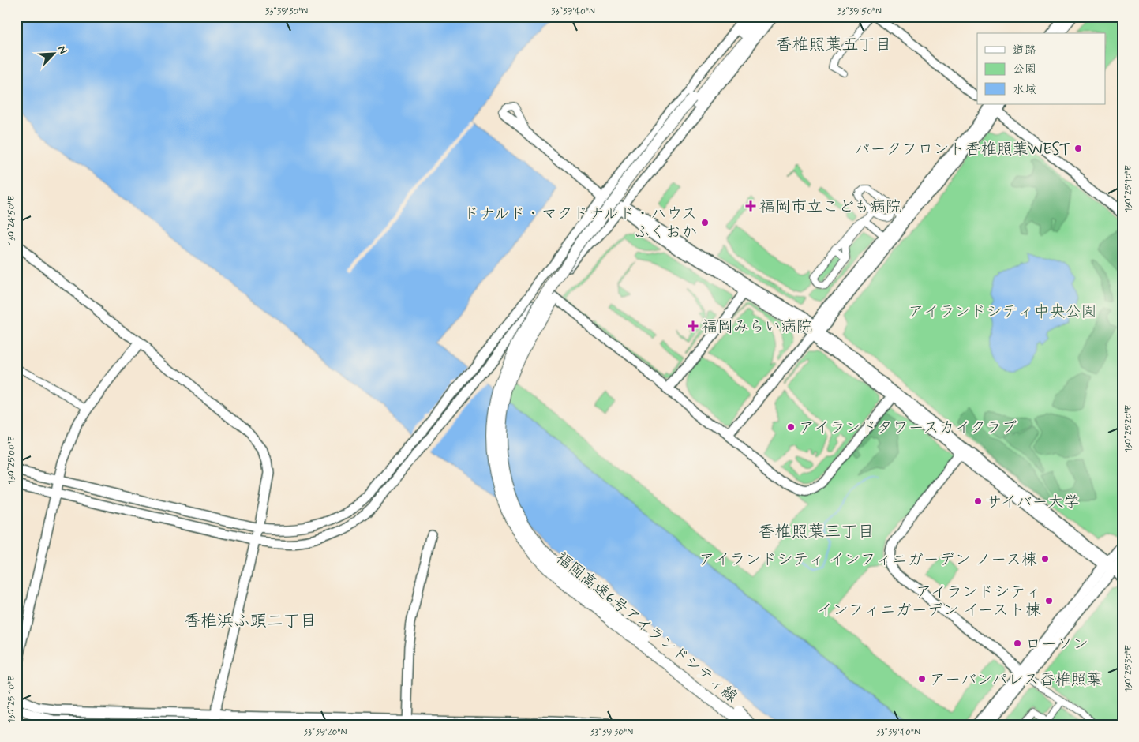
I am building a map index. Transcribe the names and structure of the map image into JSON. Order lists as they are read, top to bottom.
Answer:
{
  "streets": {
    "highway": ["福岡高速6号アイランドシティ線"]
  },
  "districts": ["香椎照葉五丁目", "香椎照葉三丁目", "香椎浜ふ頭二丁目"],
  "parks": ["アイランドシティ中央公園"],
  "places": {
    "other": [
      "パークフロント香椎照葉WEST",
      "ドナルド・マクドナルド・ハウス ふくおか",
      "アイランドタワースカイクラブ",
      "サイバー大学",
      "アイランドシティ インフィニガーデン ノース棟",
      "アイランドシティ インフィニガーデン イースト棟",
      "ローソン",
      "アーバンパレス香椎照葉"
    ],
    "health": ["福岡市立こども病院", "福岡みらい病院"]
  },
  "legend": ["道路", "公園", "水域"],
  "north": "top right",
  "coordinates": [
    "33°39'30\"N",
    "33°39'40\"N",
    "33°39'50\"N",
    "130°25'10\"E",
    "130°24'50\"E",
    "130°25'20\"E",
    "130°25'00\"E",
    "130°25'30\"E",
    "33°39'20\"N"
  ]
}
